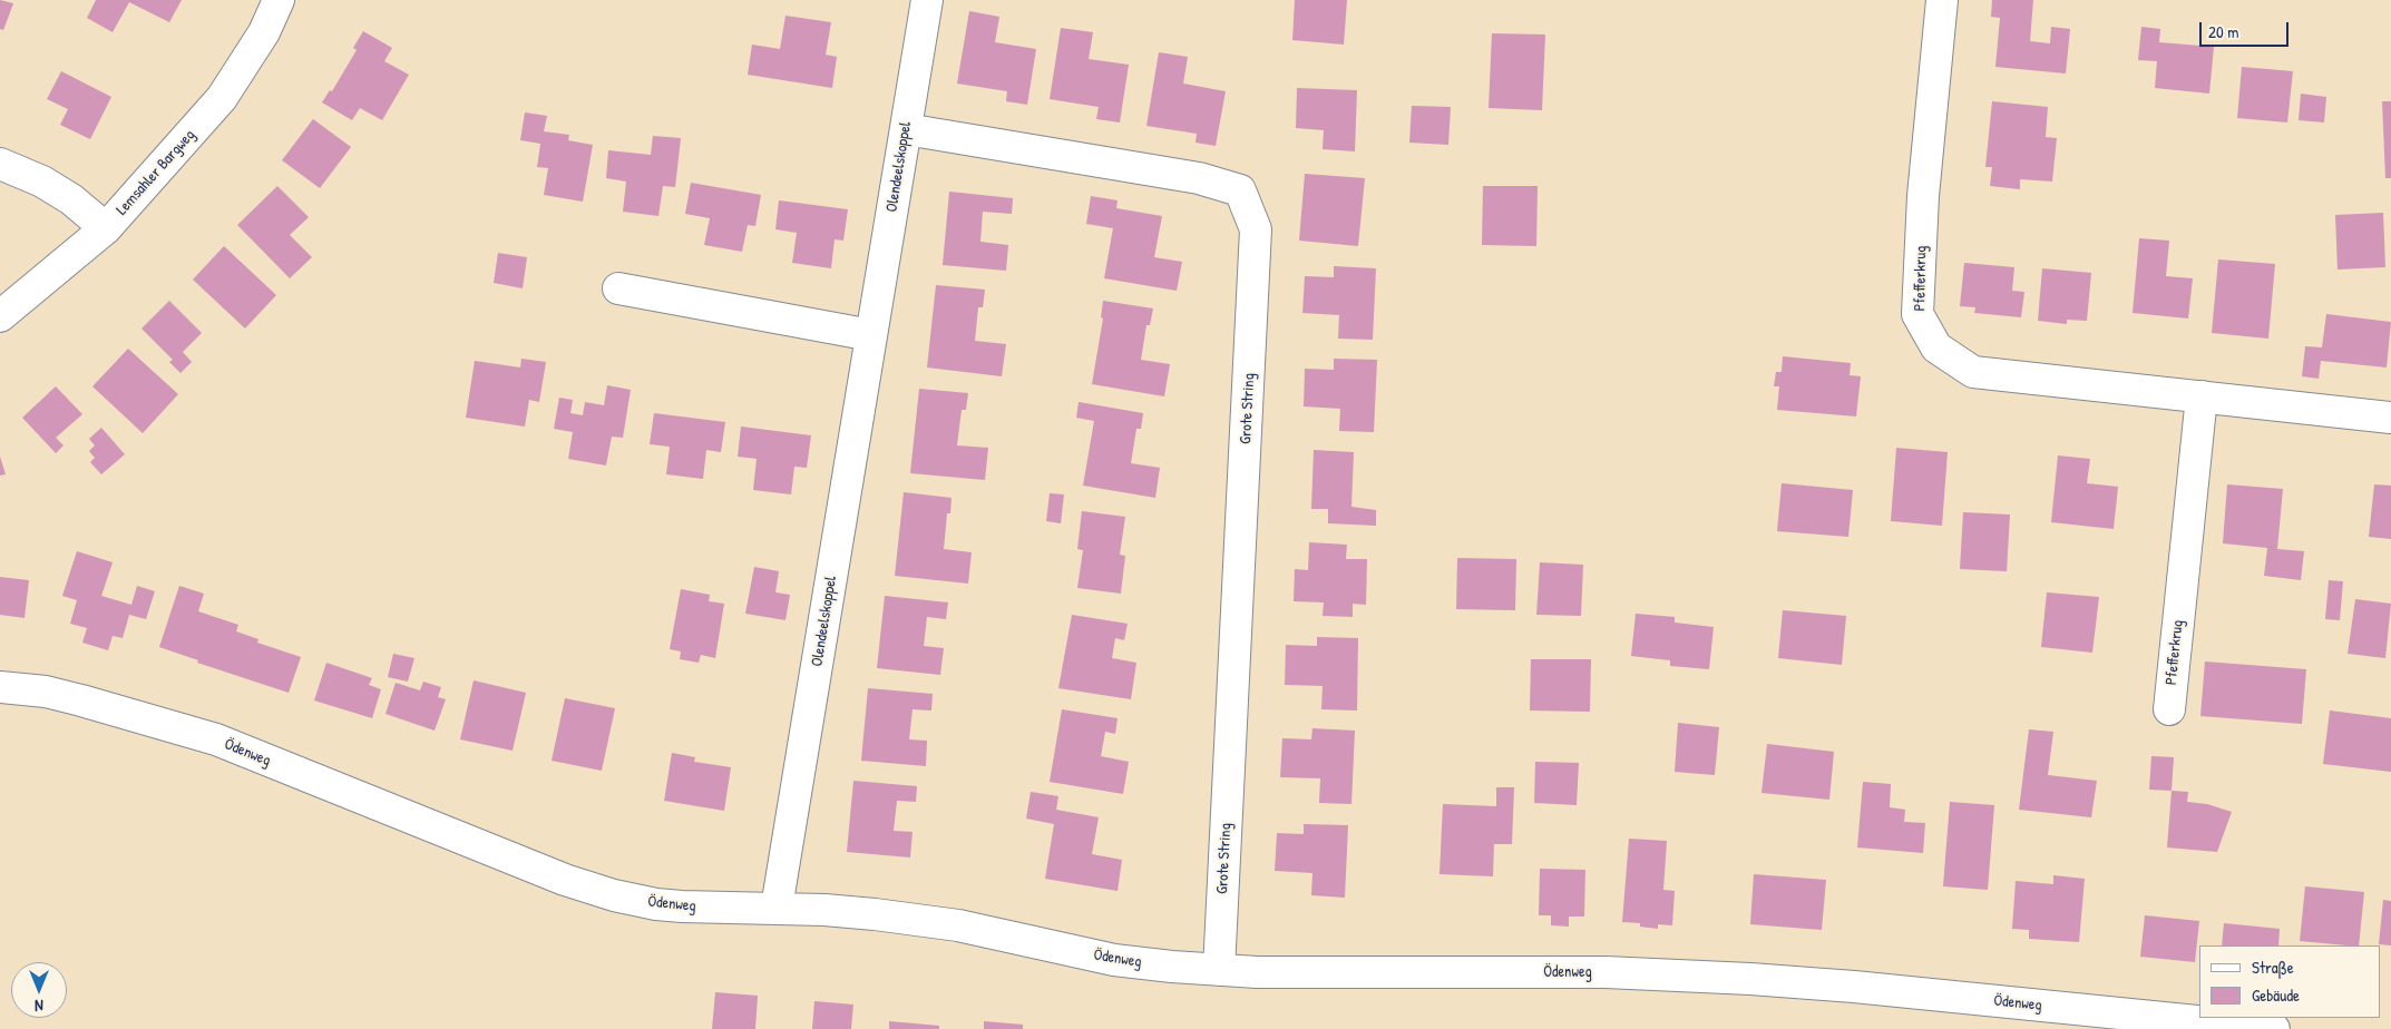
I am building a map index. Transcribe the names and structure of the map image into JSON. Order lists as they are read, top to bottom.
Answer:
{
  "streets": {
    "street": [
      "Olendeelskoppel",
      "Lemsahler Bargweg",
      "Pfefferkrug",
      "Grote String",
      "Ödenweg"
    ]
  },
  "crossings": [
    ["Olendeelskoppel", "Grote String"],
    ["Olendeelskoppel", "Ödenweg"],
    ["Grote String", "Ödenweg"]
  ],
  "legend": ["Straße", "Gebäude"],
  "scale_bar": "20 m",
  "north": "bottom"
}
